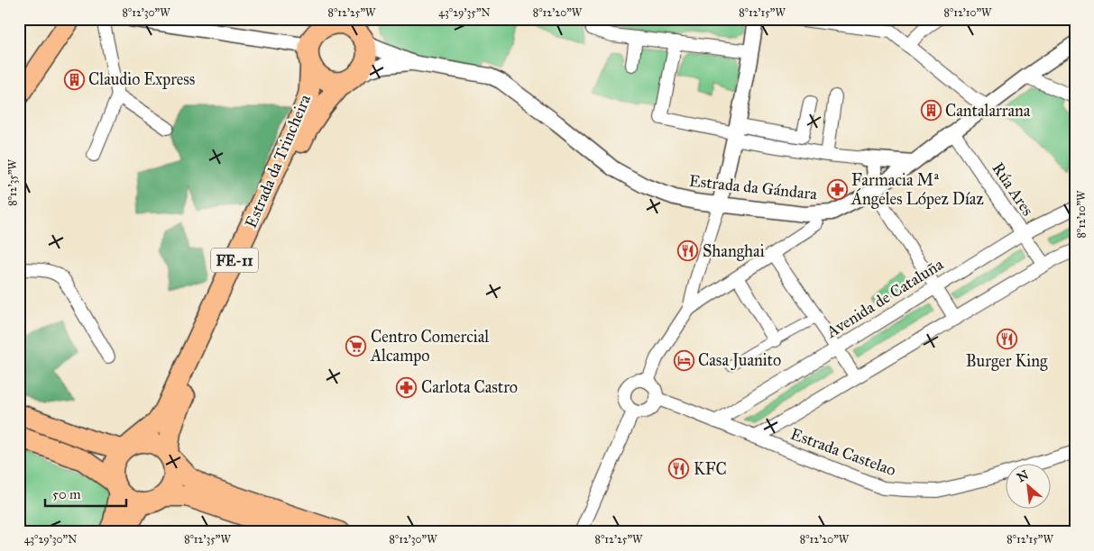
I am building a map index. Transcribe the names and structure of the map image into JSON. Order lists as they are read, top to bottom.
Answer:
{
  "streets": {
    "highway": ["Estrada da Trincheira", "FE-11"],
    "street": [
      "Estrada da Gándara",
      "Rúa Ares",
      "Avenida de Cataluña",
      "Estrada Castelao"
    ]
  },
  "crossings": [
    ["Estrada da Trincheira", "FE-11"],
    ["Estrada da Gándara", "Rúa Ares"],
    ["Rúa Ares", "Avenida de Cataluña"],
    ["Avenida de Cataluña", "Estrada Castelao"]
  ],
  "places": {
    "building": ["Claudio Express", "Cantalarrana"],
    "pharmacy": ["Farmacia Mª Ángeles López Díaz", "Carlota Castro"],
    "restaurant": ["Shanghai", "Burger King", "KFC"],
    "supermarket": ["Centro Comercial Alcampo"],
    "hotel": ["Casa Juanito"]
  },
  "scale_bar": "50 m",
  "north": "top left",
  "coordinates": [
    "8°12'30\"W",
    "8°12'25\"W",
    "43°29'35\"N",
    "8°12'20\"W",
    "8°12'15\"W",
    "8°12'10\"W",
    "8°12'35\"W",
    "43°29'30\"N"
  ]
}
